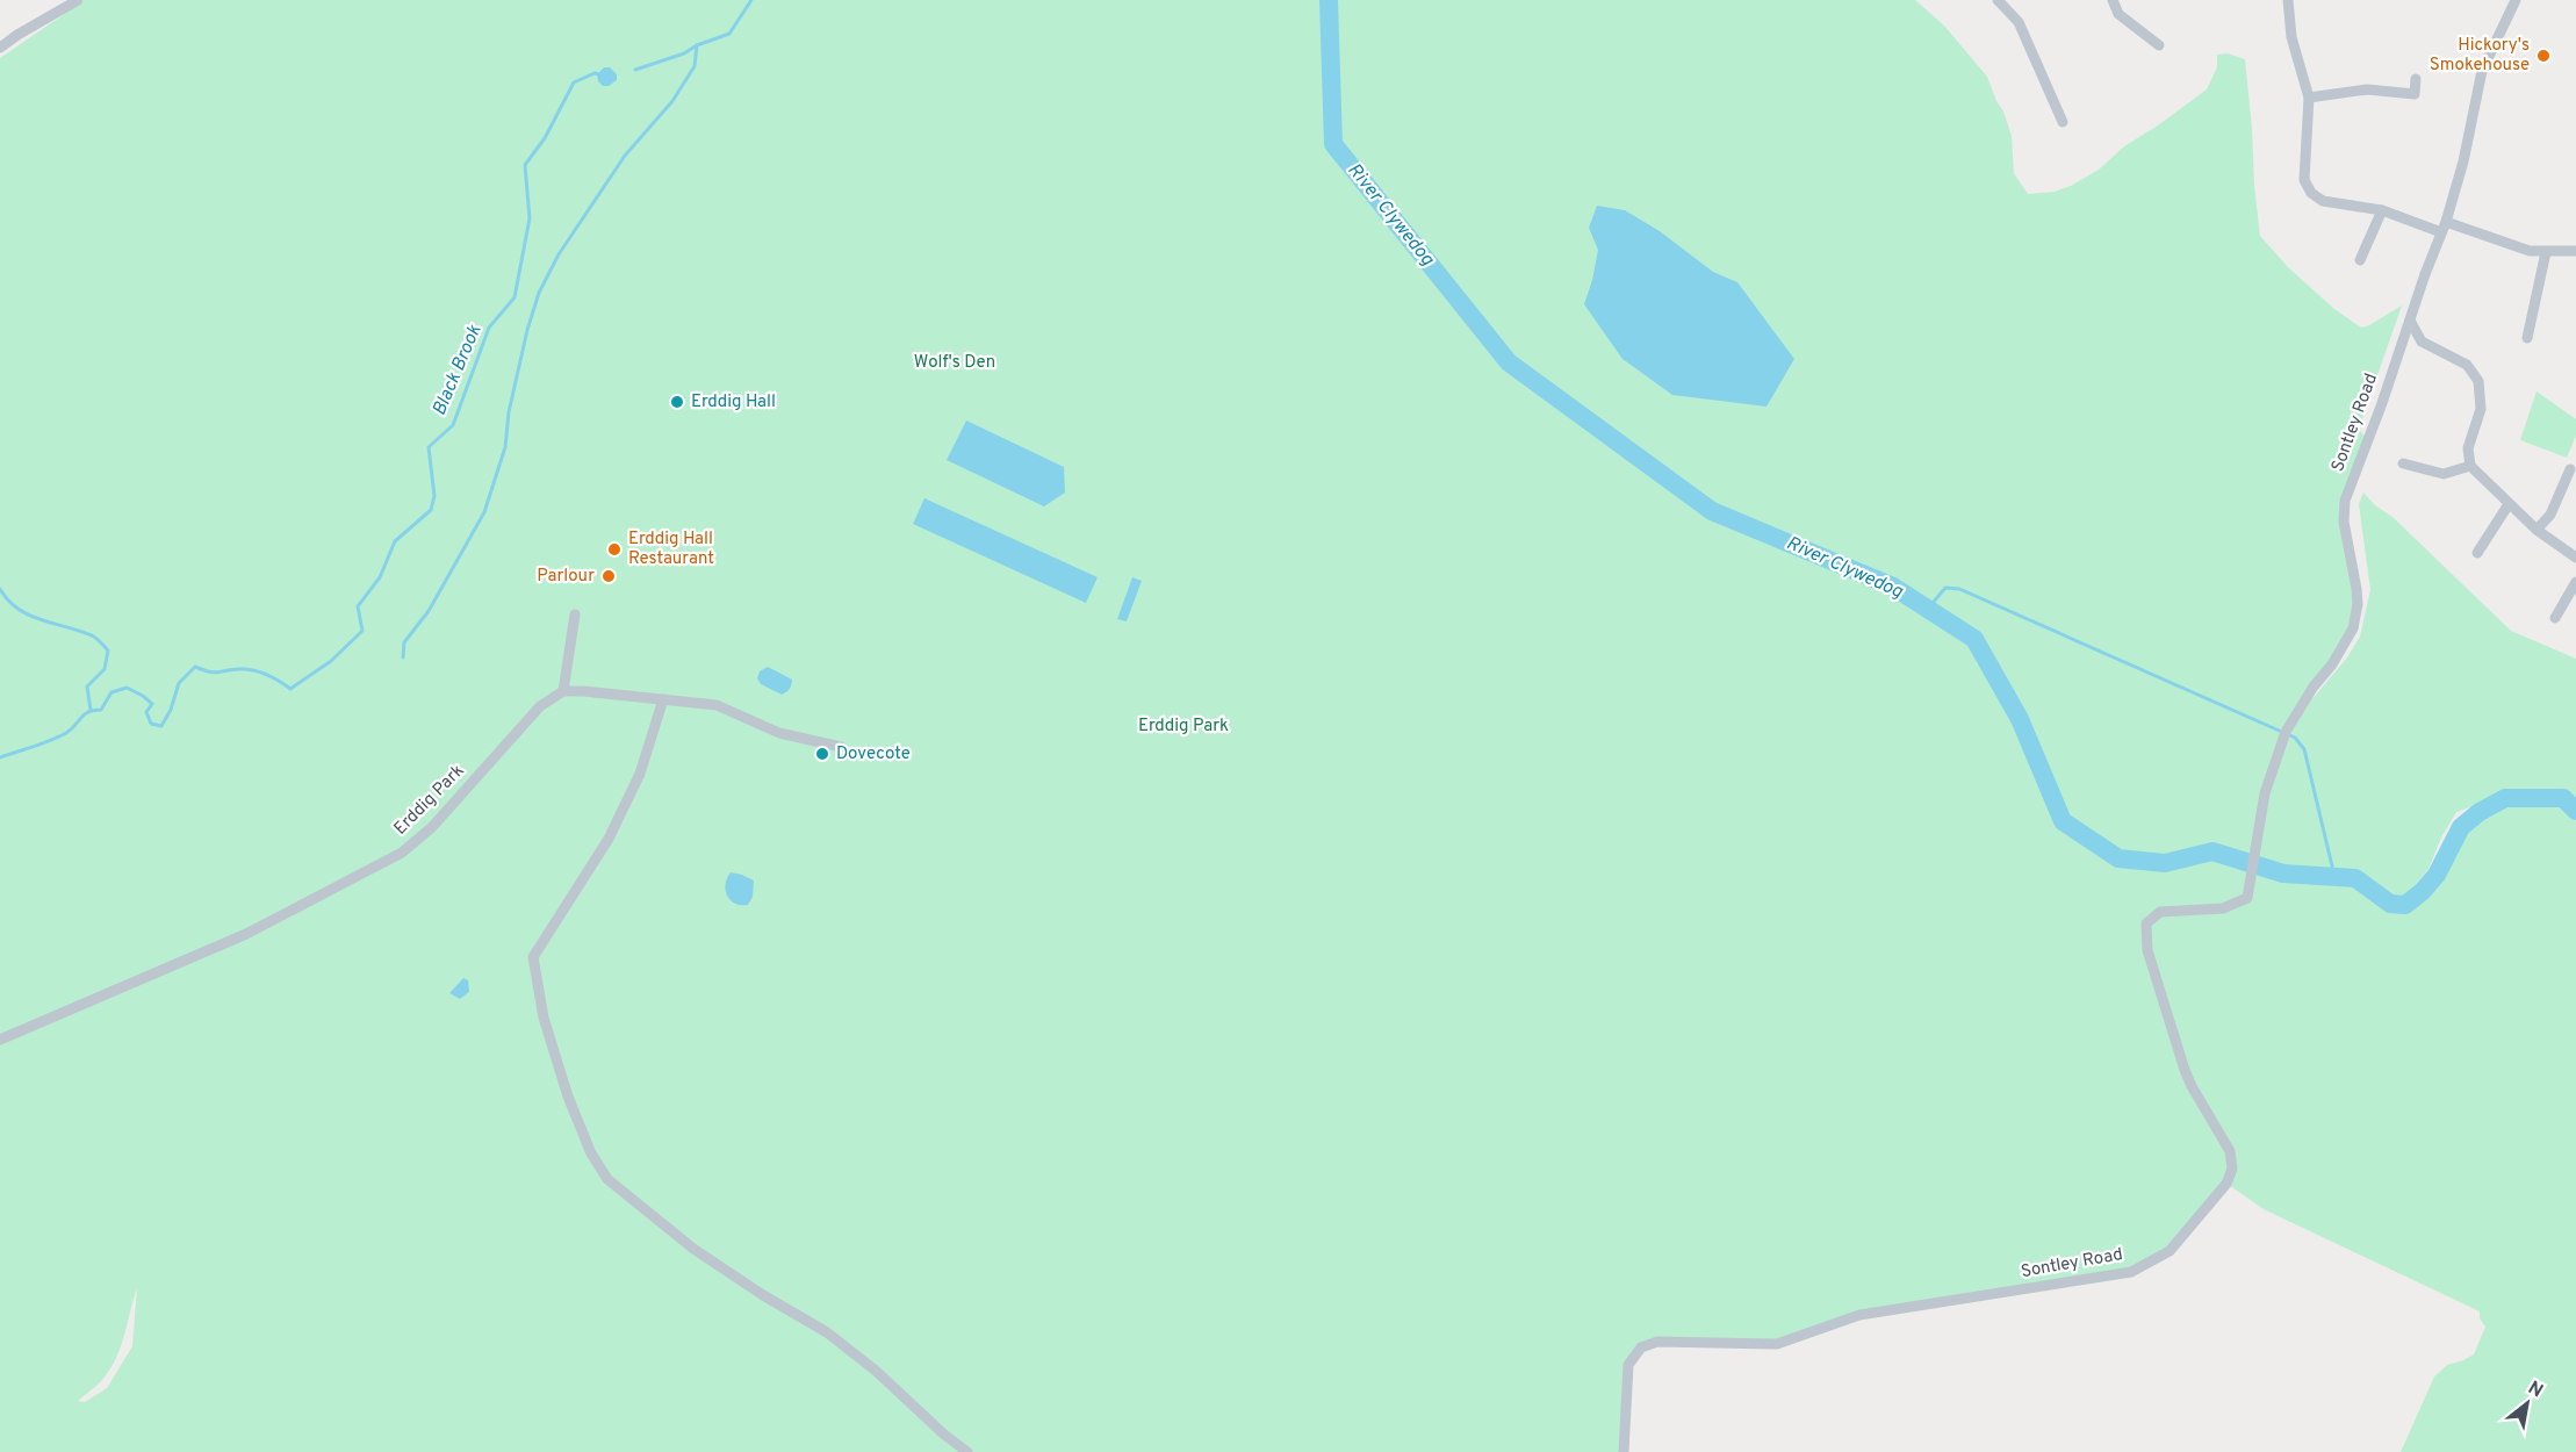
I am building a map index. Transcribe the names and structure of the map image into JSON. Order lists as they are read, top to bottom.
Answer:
{
  "streets": {
    "street": ["Sontley Road", "Erddig Park"]
  },
  "water": ["River Clywedog", "Black Brook"],
  "parks": ["Wolf's Den", "Erddig Park"],
  "places": [
    "Hickory's Smokehouse",
    "Erddig Hall",
    "Erddig Hall Restaurant",
    "Parlour",
    "Dovecote"
  ],
  "north": "top right"
}
